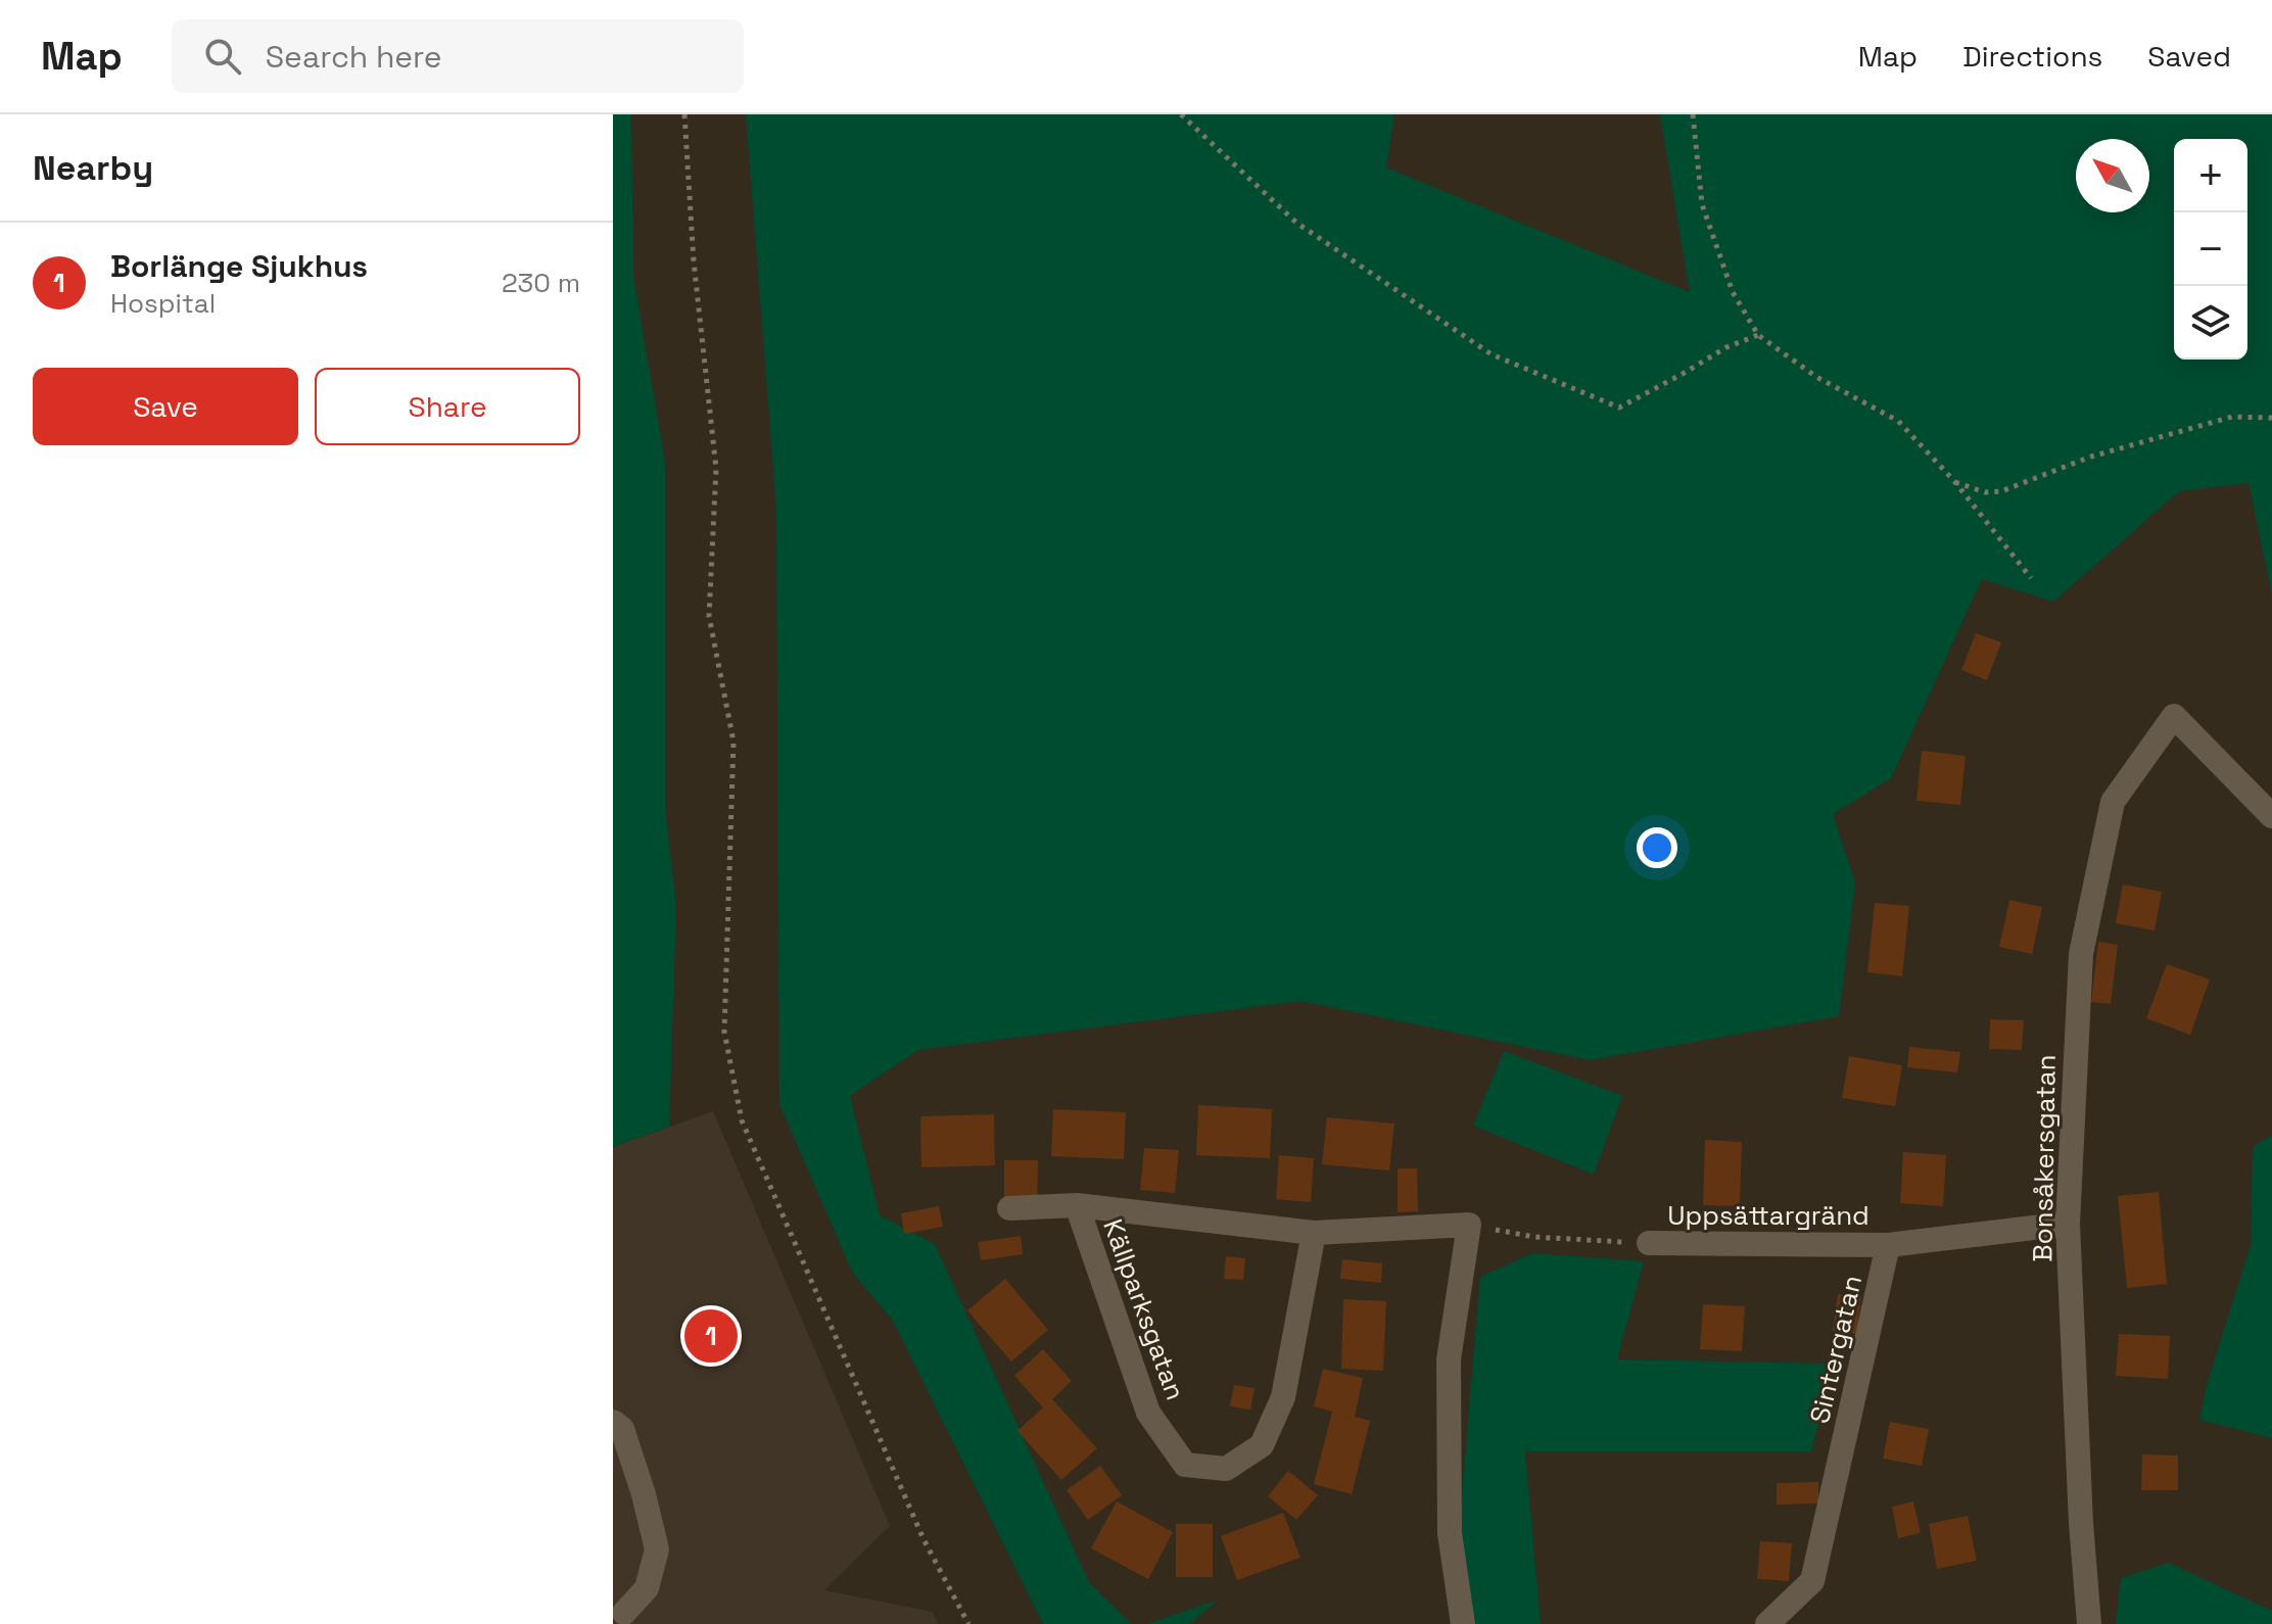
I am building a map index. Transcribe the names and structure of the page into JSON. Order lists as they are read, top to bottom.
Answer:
{
  "streets": {
    "street": [
      "Bonsåkersgatan",
      "Uppsättargränd",
      "Källparksgatan",
      "Sintergatan"
    ]
  },
  "crossings": [
    ["Bonsåkersgatan", "Sintergatan"],
    ["Uppsättargränd", "Sintergatan"]
  ],
  "north": "top left",
  "page": {
    "header": "Map",
    "search": "Search here",
    "nav": ["Map", "Directions", "Saved"],
    "heading": "Nearby",
    "map_buttons": ["+", "−"],
    "list": [
      {
        "mark": "1",
        "name": "Borlänge Sjukhus",
        "note": "Hospital",
        "value": "230 m"
      }
    ],
    "buttons": ["Save", "Share"],
    "pins": "1"
  }
}
